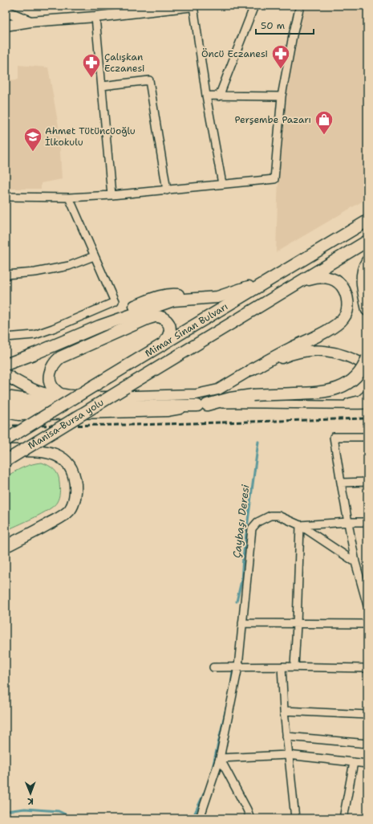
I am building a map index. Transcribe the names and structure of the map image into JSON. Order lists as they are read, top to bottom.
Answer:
{
  "streets": {
    "highway": ["Mimar Sinan Bulvarı", "Manisa-Bursa yolu"]
  },
  "water": ["Çaybaşı Deresi"],
  "places": {
    "pharmacy": ["Öncü Eczanesi", "Çalışkan Eczanesi"],
    "shop": ["Perşembe Pazarı"],
    "school or university": ["Ahmet Tütüncüoğlu İlkokulu"]
  },
  "scale_bar": "50 m",
  "north": "bottom"
}
